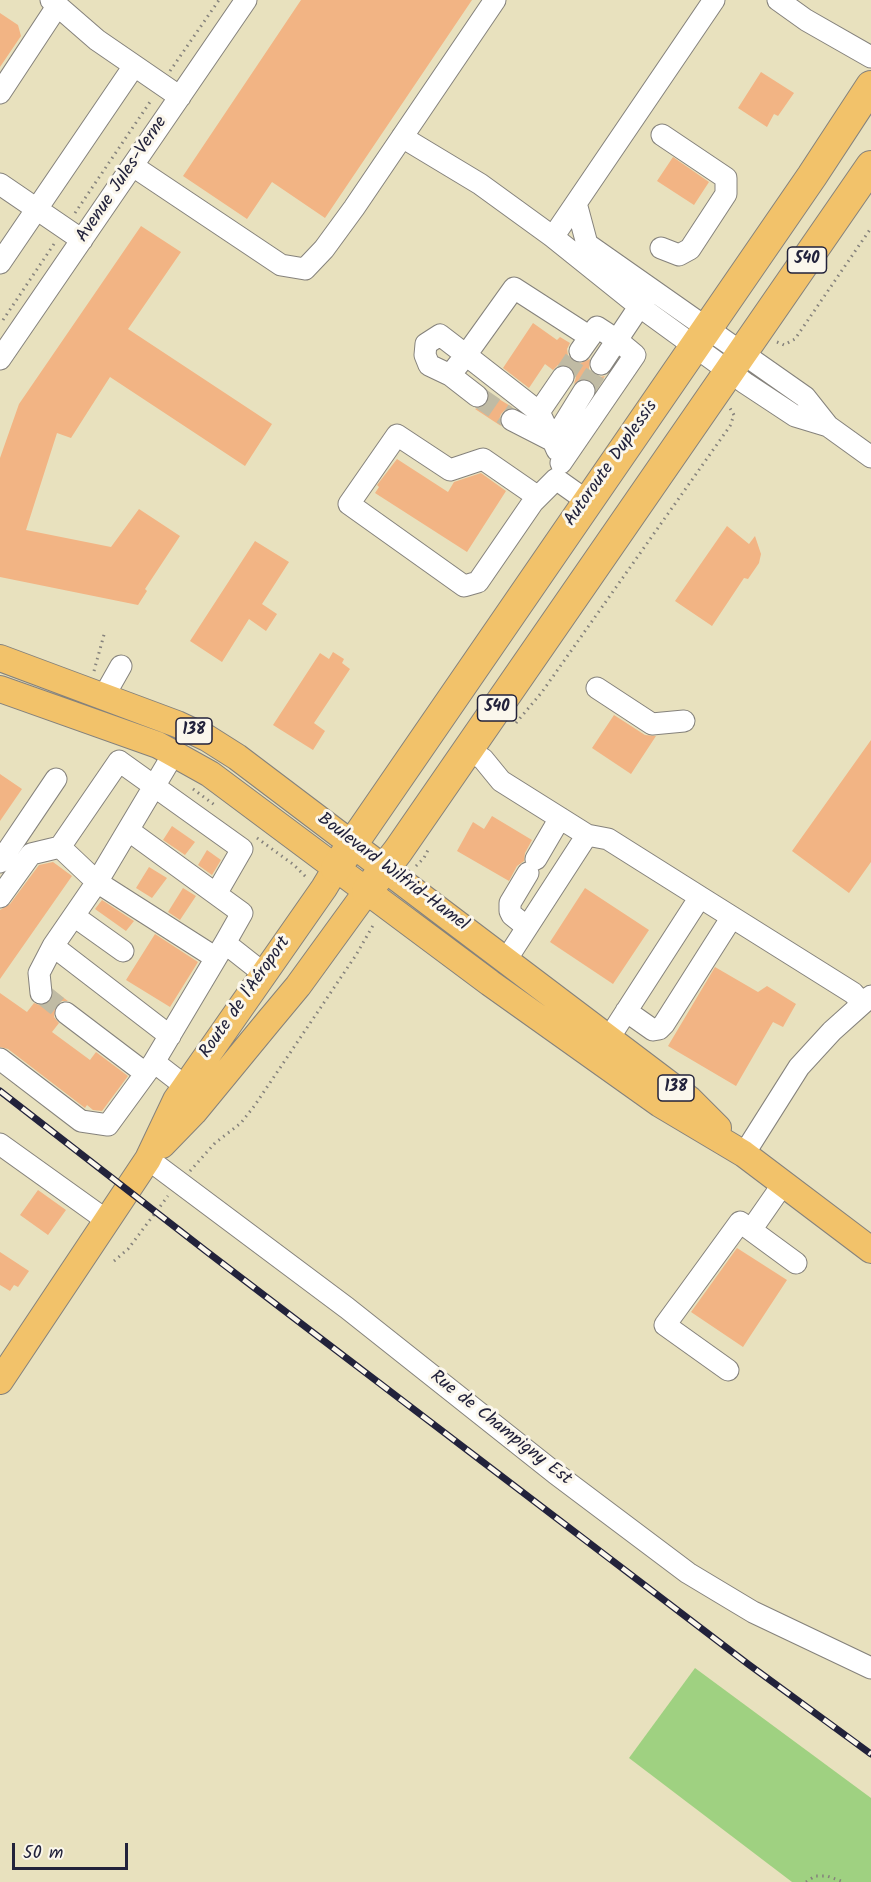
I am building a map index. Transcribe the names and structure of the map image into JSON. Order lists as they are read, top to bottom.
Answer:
{
  "streets": {
    "highway": ["540", "Autoroute Duplessis", "Route de l'Aéroport"],
    "main road": ["138", "Boulevard Wilfrid-Hamel"],
    "street": ["Avenue Jules-Verne", "Rue de Champigny Est"]
  },
  "crossings": [
    ["540", "Boulevard Wilfrid-Hamel"],
    ["540", "Route de l'Aéroport"],
    ["Autoroute Duplessis", "Boulevard Wilfrid-Hamel"],
    ["Autoroute Duplessis", "Route de l'Aéroport"],
    ["Boulevard Wilfrid-Hamel", "Route de l'Aéroport"],
    ["Route de l'Aéroport", "Rue de Champigny Est"]
  ],
  "scale_bar": "50 m"
}
